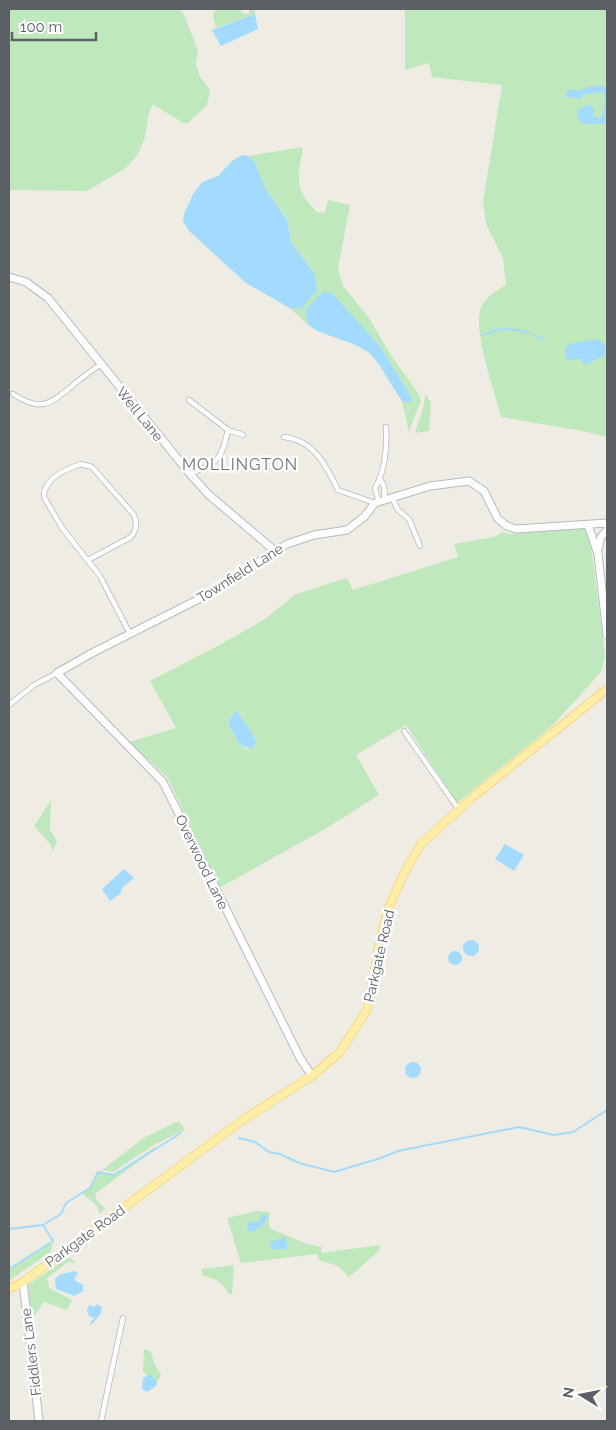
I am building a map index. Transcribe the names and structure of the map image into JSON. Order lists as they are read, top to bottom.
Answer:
{
  "streets": {
    "main road": ["Parkgate Road"],
    "street": [
      "Well Lane",
      "Townfield Lane",
      "Overwood Lane",
      "Fiddlers Lane"
    ]
  },
  "crossings": [
    ["Well Lane", "Townfield Lane"],
    ["Townfield Lane", "Overwood Lane"],
    ["Overwood Lane", "Parkgate Road"],
    ["Parkgate Road", "Fiddlers Lane"]
  ],
  "districts": ["MOLLINGTON"],
  "scale_bar": "100 m",
  "north": "left"
}
